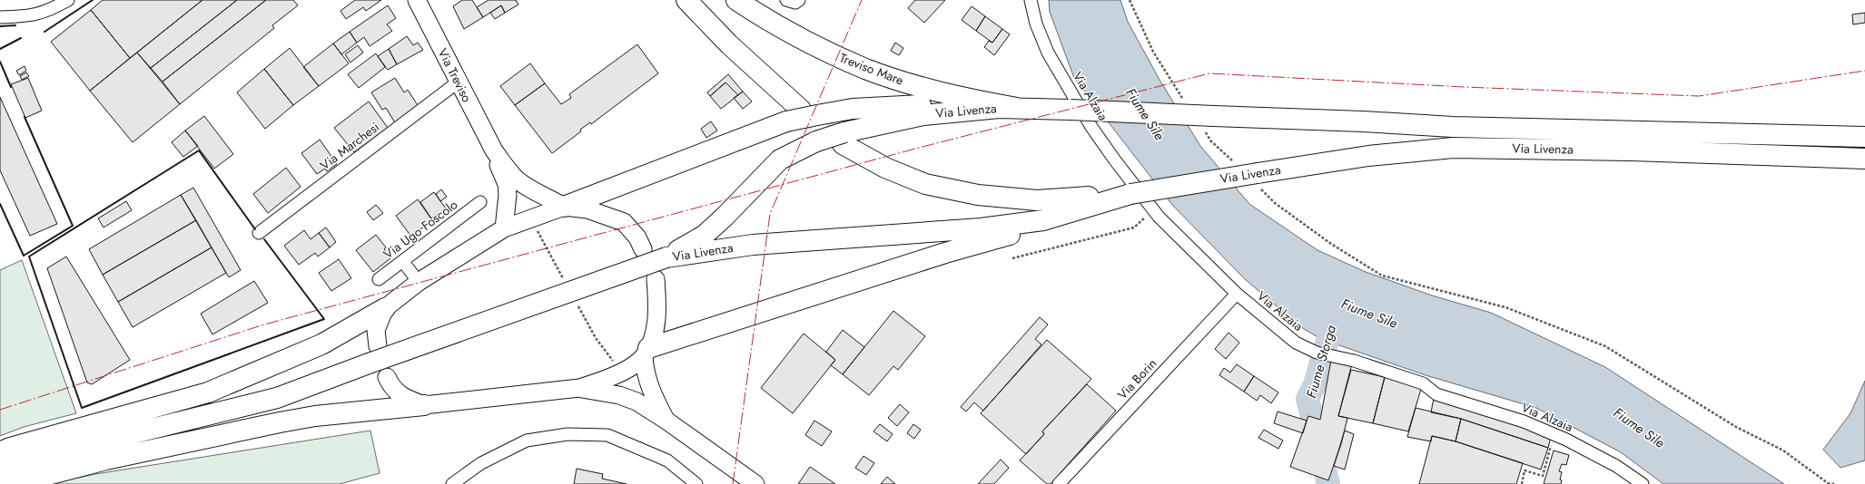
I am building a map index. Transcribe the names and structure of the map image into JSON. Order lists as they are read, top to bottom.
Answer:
{
  "streets": {
    "highway": ["Treviso Mare", "Via Livenza"],
    "main road": ["Via Treviso"],
    "street": [
      "Via Alzaia",
      "Via Marchesi",
      "Via Ugo Foscolo",
      "Via Borin"
    ]
  },
  "crossings": [
    ["Treviso Mare", "Via Livenza"],
    ["Via Treviso", "Via Marchesi"],
    ["Via Alzaia", "Via Borin"]
  ],
  "water": ["Fiume Sile", "Fiume Storga"]
}
